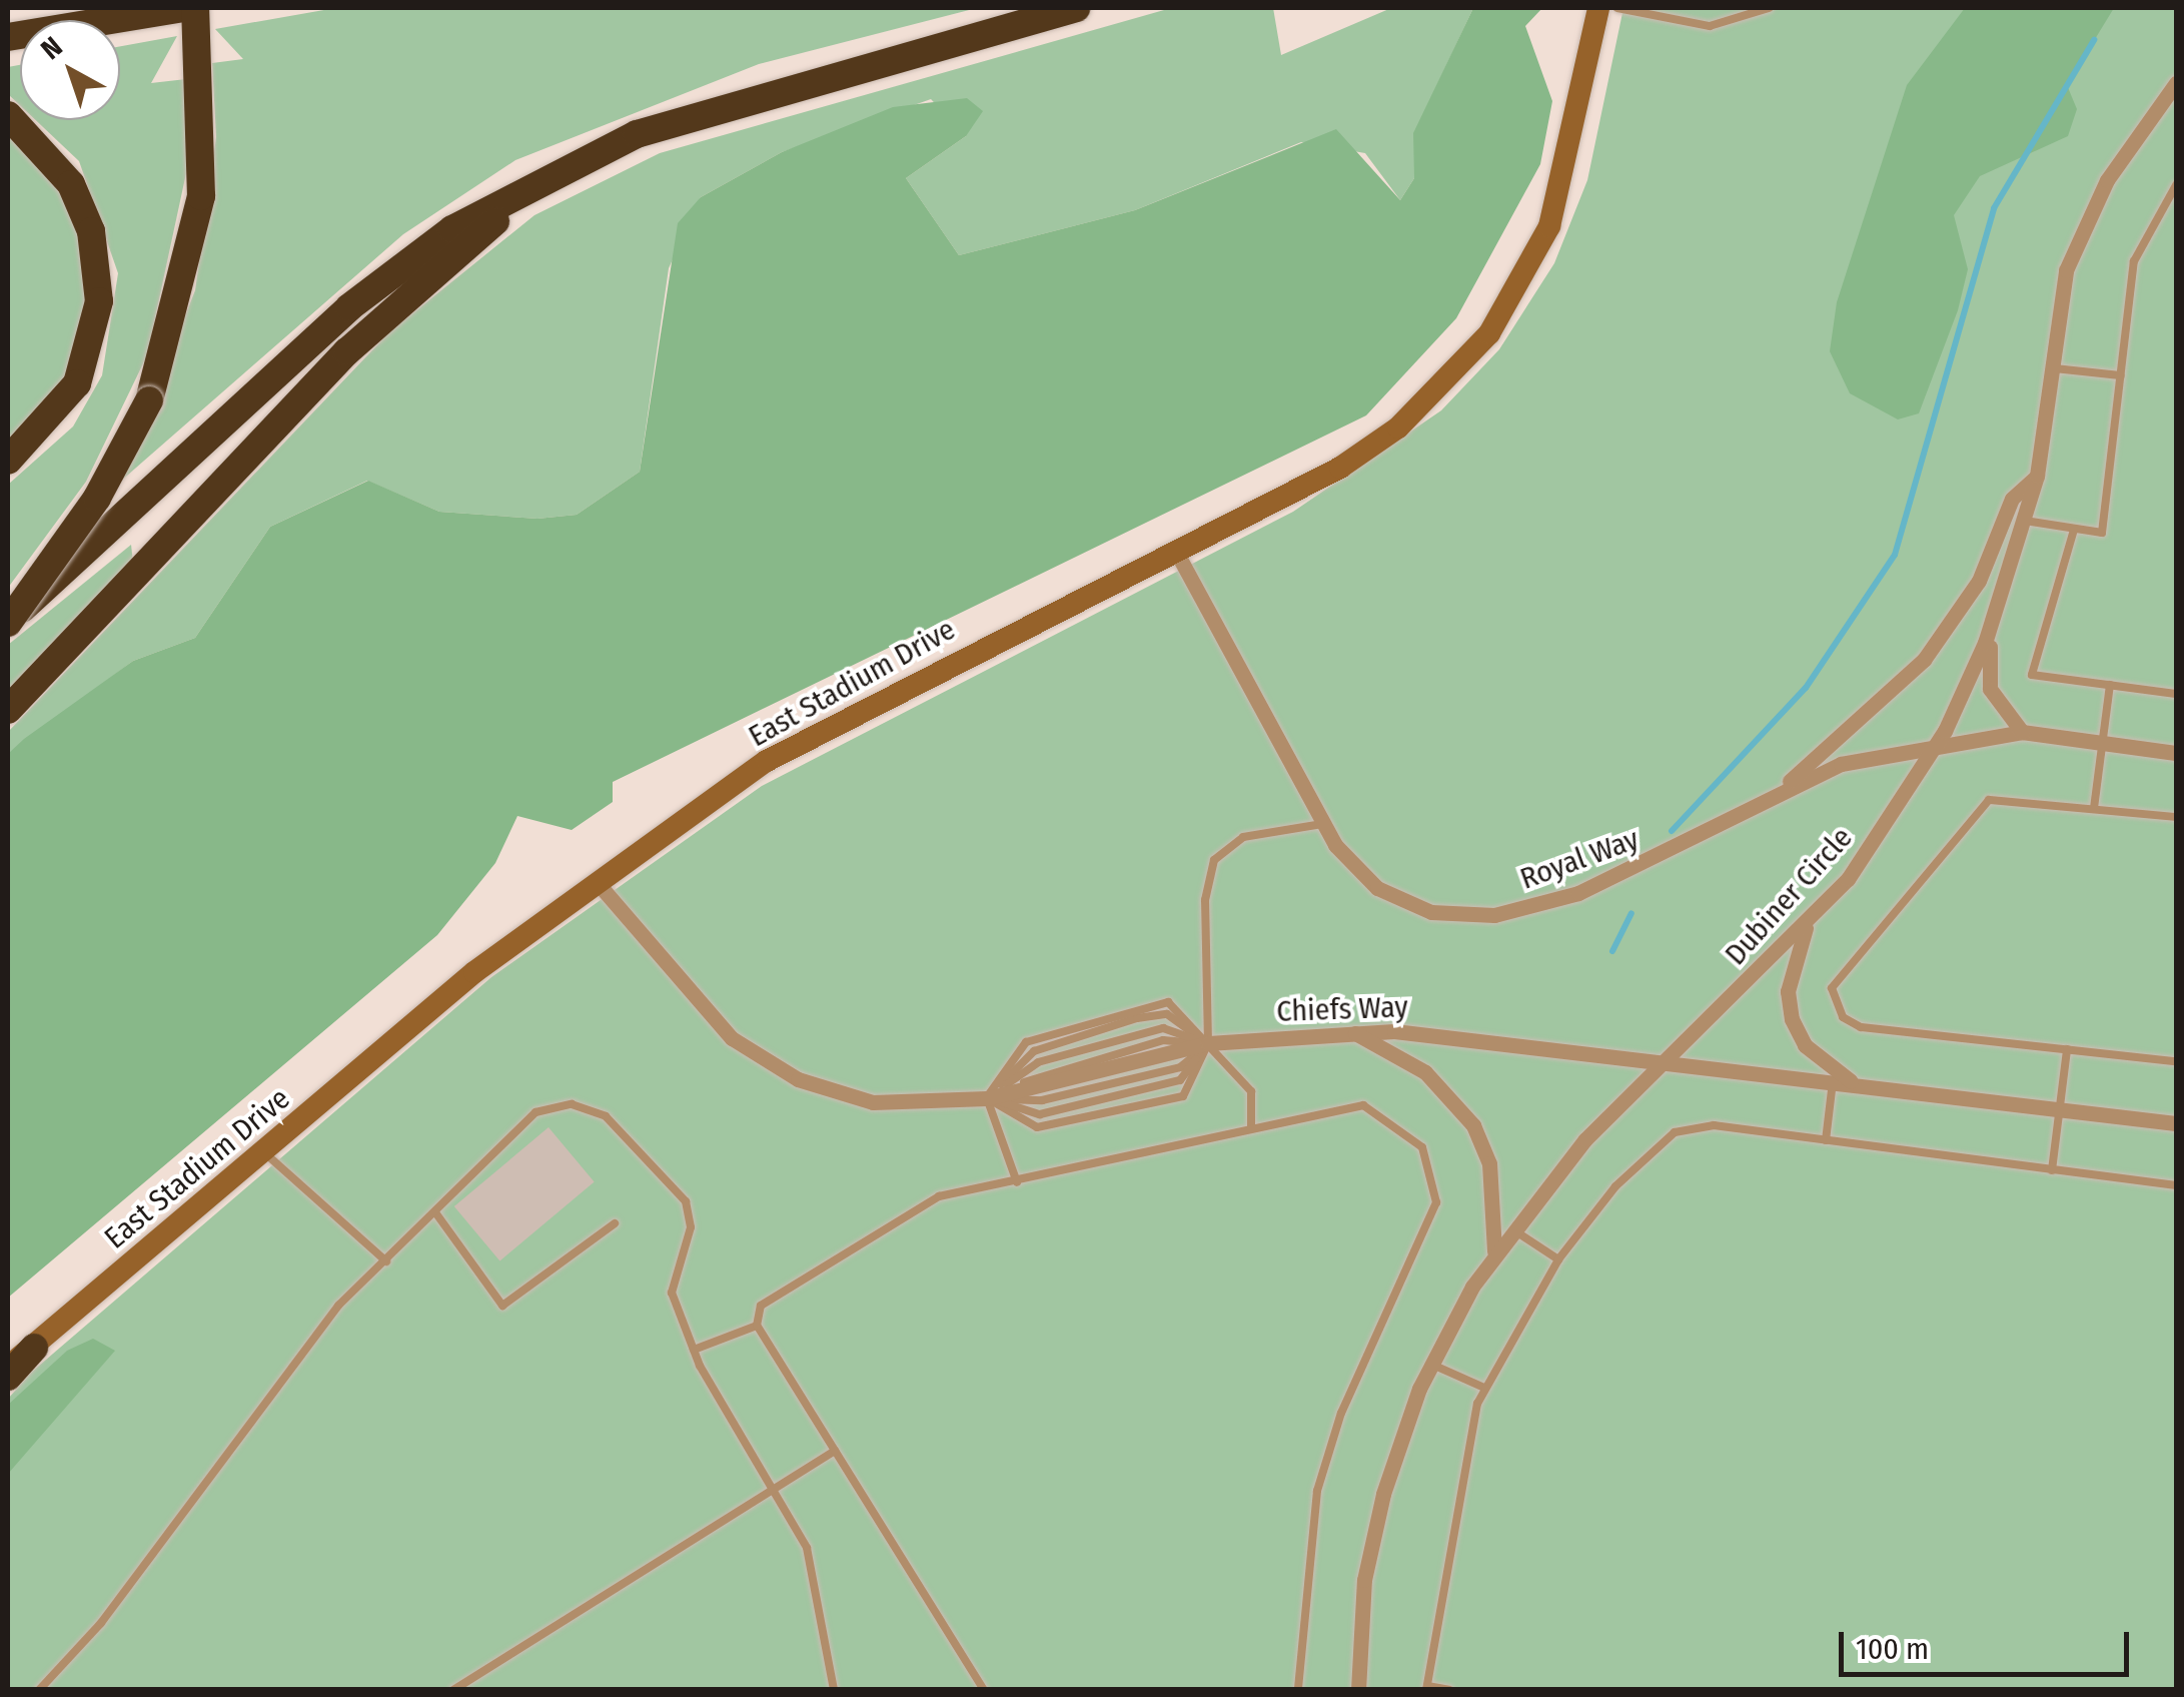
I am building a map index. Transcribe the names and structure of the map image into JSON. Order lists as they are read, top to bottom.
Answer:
{
  "streets": {
    "main road": ["East Stadium Drive"],
    "street": ["Royal Way", "Dubiner Circle", "Chiefs Way"]
  },
  "crossings": [
    ["East Stadium Drive", "Royal Way"],
    ["East Stadium Drive", "Chiefs Way"],
    ["Royal Way", "Dubiner Circle"],
    ["Dubiner Circle", "Chiefs Way"]
  ],
  "scale_bar": "100 m",
  "north": "top left"
}
